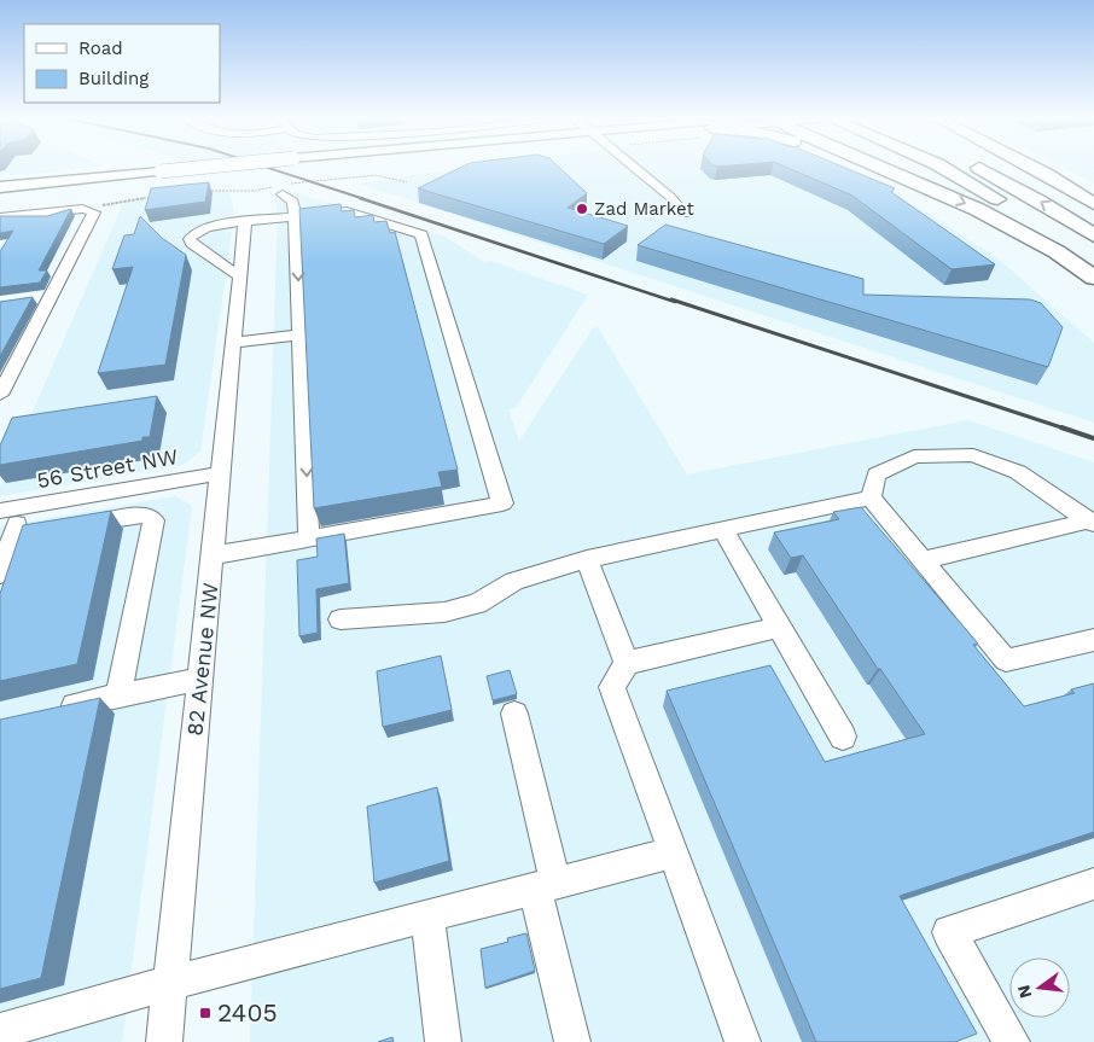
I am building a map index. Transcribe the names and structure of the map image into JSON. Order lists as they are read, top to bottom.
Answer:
{
  "streets": {
    "street": ["56 Street NW", "82 Avenue NW"]
  },
  "crossings": [
    ["56 Street NW", "82 Avenue NW"]
  ],
  "places": {
    "other": ["Zad Market"],
    "transit": ["2405"]
  },
  "legend": ["Road", "Building"],
  "north": "left"
}
